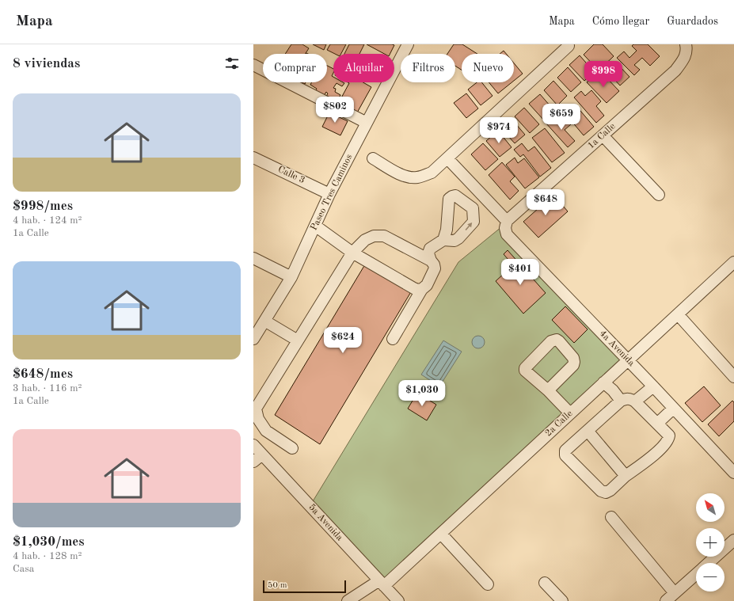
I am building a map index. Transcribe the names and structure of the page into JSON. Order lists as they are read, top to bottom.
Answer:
{
  "streets": {
    "street": [
      "1a Calle",
      "Calle 3",
      "Paseo Tres Caminos",
      "4a Avenida",
      "2a Calle",
      "5a Avenida"
    ]
  },
  "crossings": [
    ["1a Calle", "4a Avenida"],
    ["Calle 3", "Paseo Tres Caminos"],
    ["4a Avenida", "2a Calle"],
    ["2a Calle", "5a Avenida"]
  ],
  "scale_bar": "50 m",
  "north": "top left",
  "page": {
    "header": "Mapa",
    "nav": ["Mapa", "Cómo llegar", "Guardados"],
    "heading": "8 viviendas",
    "chip": [
      "Comprar",
      "Alquilar",
      "Filtros",
      "Nuevo"
    ],
    "price": [
      "$998",
      "$802",
      "$659",
      "$974",
      "$648",
      "$401",
      "$624",
      "$1,030"
    ],
    "list": [
      {
        "name": "$998/mes",
        "note": "4 hab. · 124 m² · 1a Calle"
      },
      {
        "name": "$648/mes",
        "note": "3 hab. · 116 m² · 1a Calle"
      },
      {
        "name": "$1,030/mes",
        "note": "4 hab. · 128 m² · Casa"
      }
    ],
    "map_buttons": ["+", "−"],
    "scale": "50 m"
  }
}
